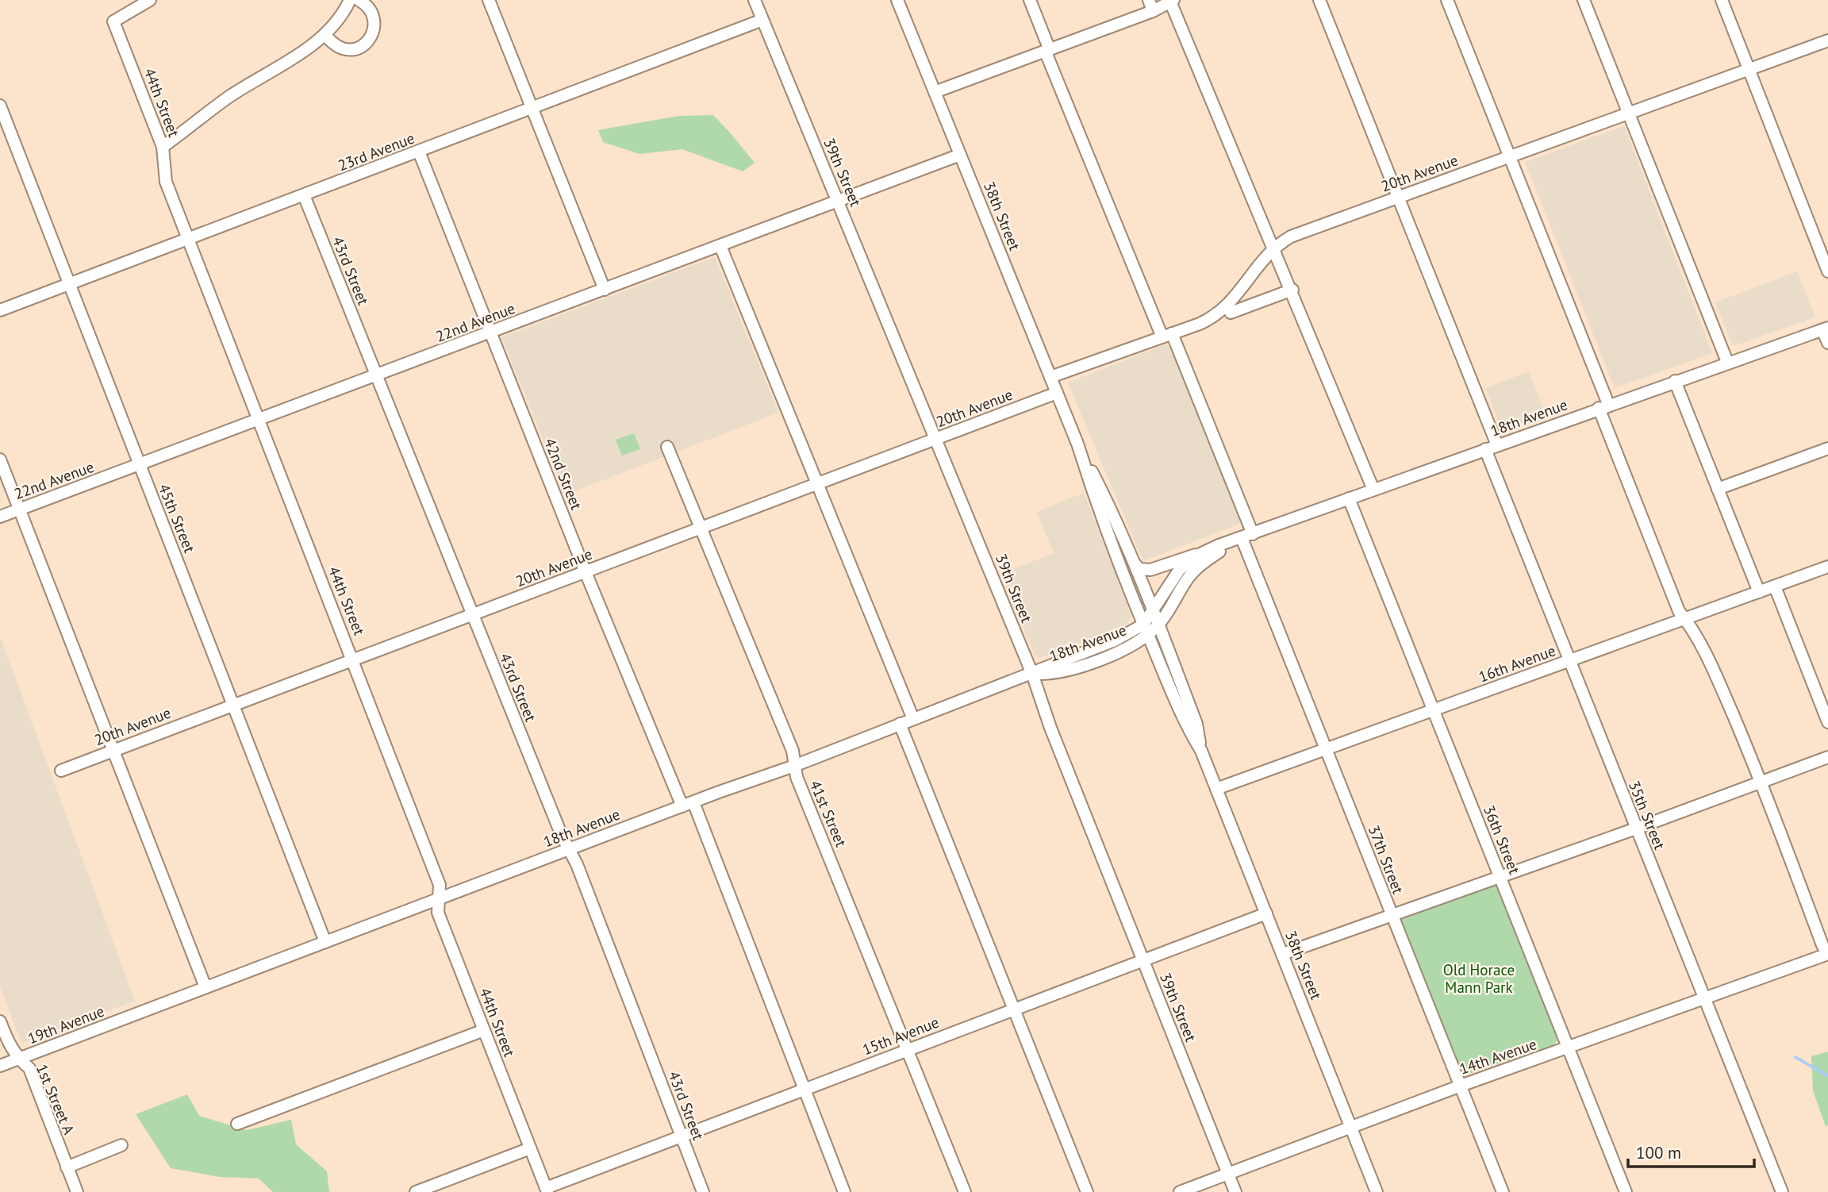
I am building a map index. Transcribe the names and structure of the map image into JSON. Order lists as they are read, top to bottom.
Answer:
{
  "streets": {
    "street": [
      "44th Street",
      "23rd Avenue",
      "39th Street",
      "20th Avenue",
      "38th Street",
      "43rd Street",
      "22nd Avenue",
      "18th Avenue",
      "42nd Street",
      "45th Street",
      "16th Avenue",
      "41st Street",
      "35th Street",
      "36th Street",
      "37th Street",
      "19th Avenue",
      "15th Avenue",
      "14th Avenue",
      "1st Street A"
    ]
  },
  "crossings": [
    ["44th Street", "23rd Avenue"],
    ["44th Street", "20th Avenue"],
    ["44th Street", "22nd Avenue"],
    ["44th Street", "18th Avenue"],
    ["44th Street", "15th Avenue"],
    ["23rd Avenue", "39th Street"],
    ["23rd Avenue", "43rd Street"],
    ["23rd Avenue", "42nd Street"],
    ["23rd Avenue", "45th Street"],
    ["39th Street", "20th Avenue"],
    ["39th Street", "22nd Avenue"],
    ["39th Street", "18th Avenue"],
    ["39th Street", "15th Avenue"],
    ["39th Street", "14th Avenue"],
    ["20th Avenue", "38th Street"],
    ["20th Avenue", "43rd Street"],
    ["20th Avenue", "42nd Street"],
    ["20th Avenue", "45th Street"],
    ["20th Avenue", "41st Street"],
    ["20th Avenue", "37th Street"],
    ["38th Street", "22nd Avenue"],
    ["38th Street", "18th Avenue"],
    ["38th Street", "16th Avenue"],
    ["38th Street", "15th Avenue"],
    ["38th Street", "14th Avenue"],
    ["43rd Street", "22nd Avenue"],
    ["43rd Street", "18th Avenue"],
    ["43rd Street", "15th Avenue"],
    ["22nd Avenue", "42nd Street"],
    ["22nd Avenue", "45th Street"],
    ["18th Avenue", "42nd Street"],
    ["18th Avenue", "45th Street"],
    ["18th Avenue", "41st Street"],
    ["18th Avenue", "35th Street"],
    ["18th Avenue", "36th Street"],
    ["18th Avenue", "37th Street"],
    ["18th Avenue", "19th Avenue"],
    ["16th Avenue", "35th Street"],
    ["16th Avenue", "36th Street"],
    ["16th Avenue", "37th Street"],
    ["41st Street", "15th Avenue"],
    ["35th Street", "14th Avenue"],
    ["36th Street", "14th Avenue"],
    ["37th Street", "14th Avenue"],
    ["19th Avenue", "1st Street A"]
  ],
  "parks": ["Old Horace Mann Park"],
  "scale_bar": "100 m"
}
